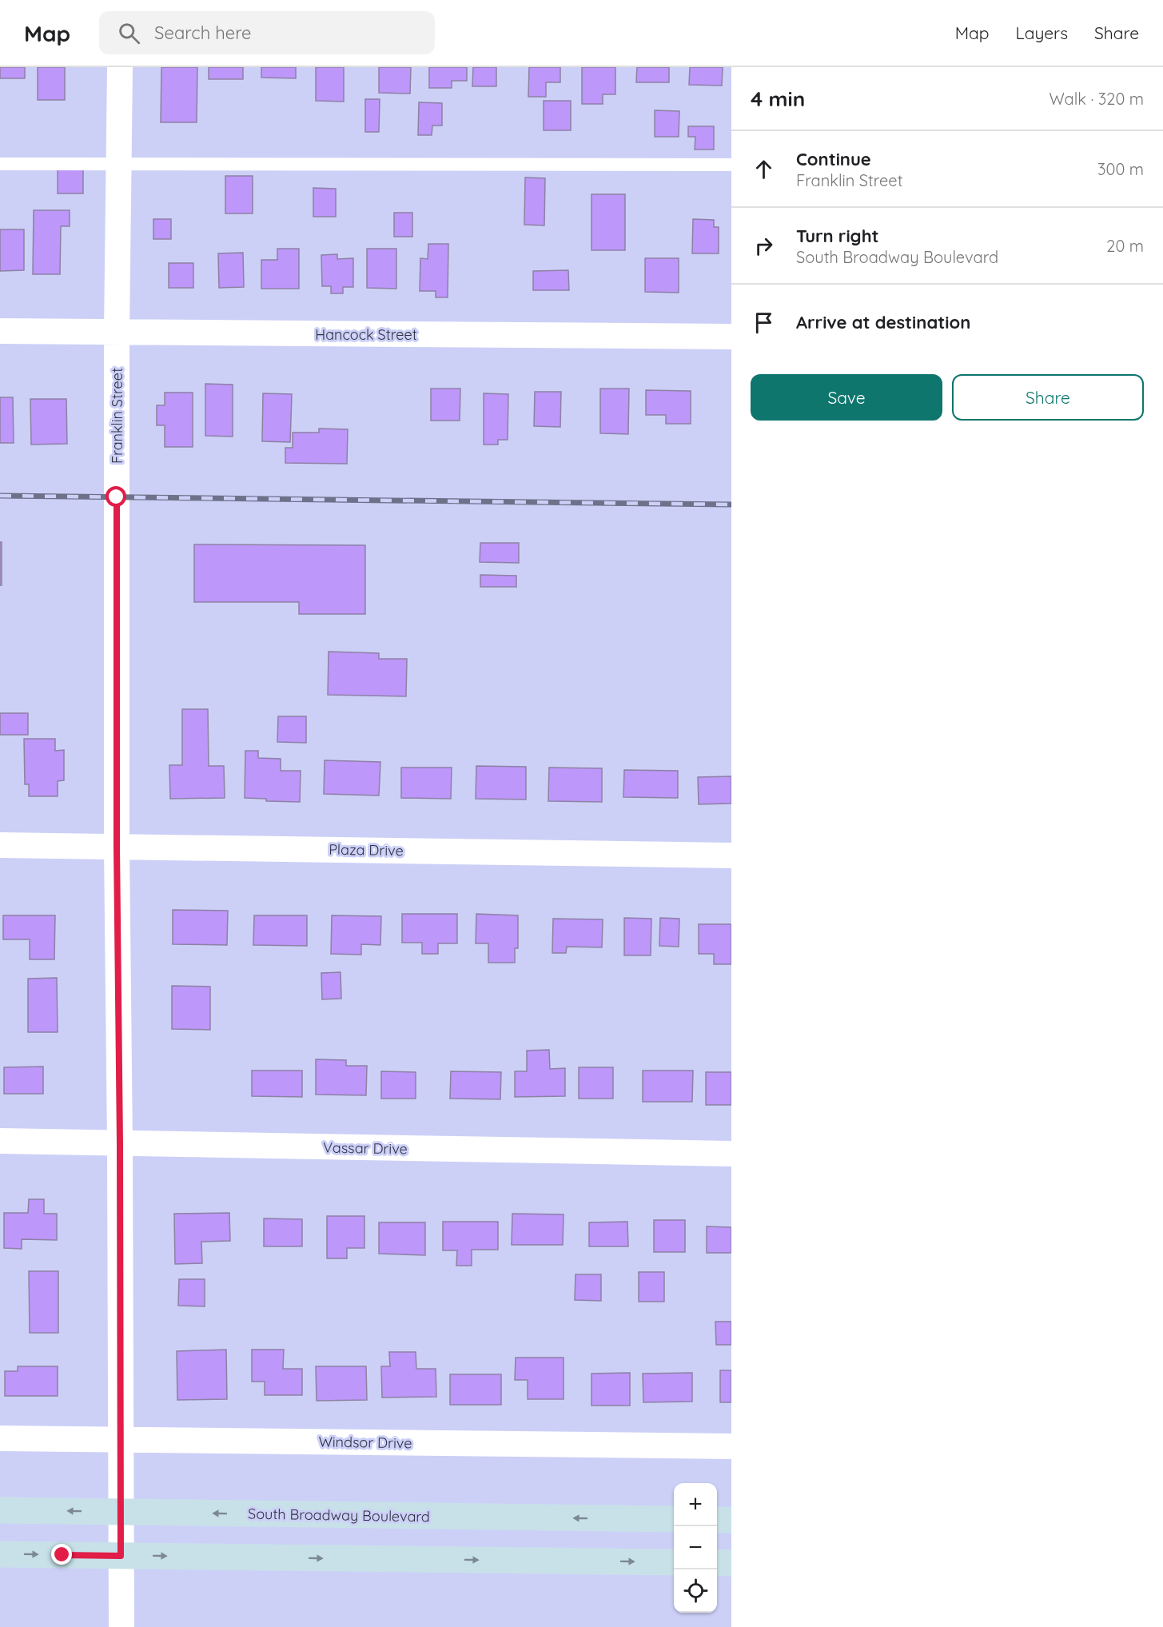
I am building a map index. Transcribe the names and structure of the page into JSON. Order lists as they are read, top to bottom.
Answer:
{
  "streets": {
    "main road": ["South Broadway Boulevard"],
    "street": [
      "Hancock Street",
      "Franklin Street",
      "Plaza Drive",
      "Vassar Drive",
      "Windsor Drive"
    ]
  },
  "crossings": [
    ["Hancock Street", "Franklin Street"],
    ["Franklin Street", "Plaza Drive"],
    ["Franklin Street", "Vassar Drive"],
    ["Franklin Street", "Windsor Drive"],
    ["Franklin Street", "South Broadway Boulevard"]
  ],
  "page": {
    "header": "Map",
    "search": "Search here",
    "nav": ["Map", "Layers", "Share"],
    "heading": ["4 min", "Walk · 320 m"],
    "list": [
      ["Continue", "Franklin Street", "300 m"],
      ["Turn right", "South Broadway Boulevard", "20 m"],
      "Arrive at destination"
    ],
    "buttons": ["Save", "Share"],
    "map_buttons": ["+", "−"]
  }
}
